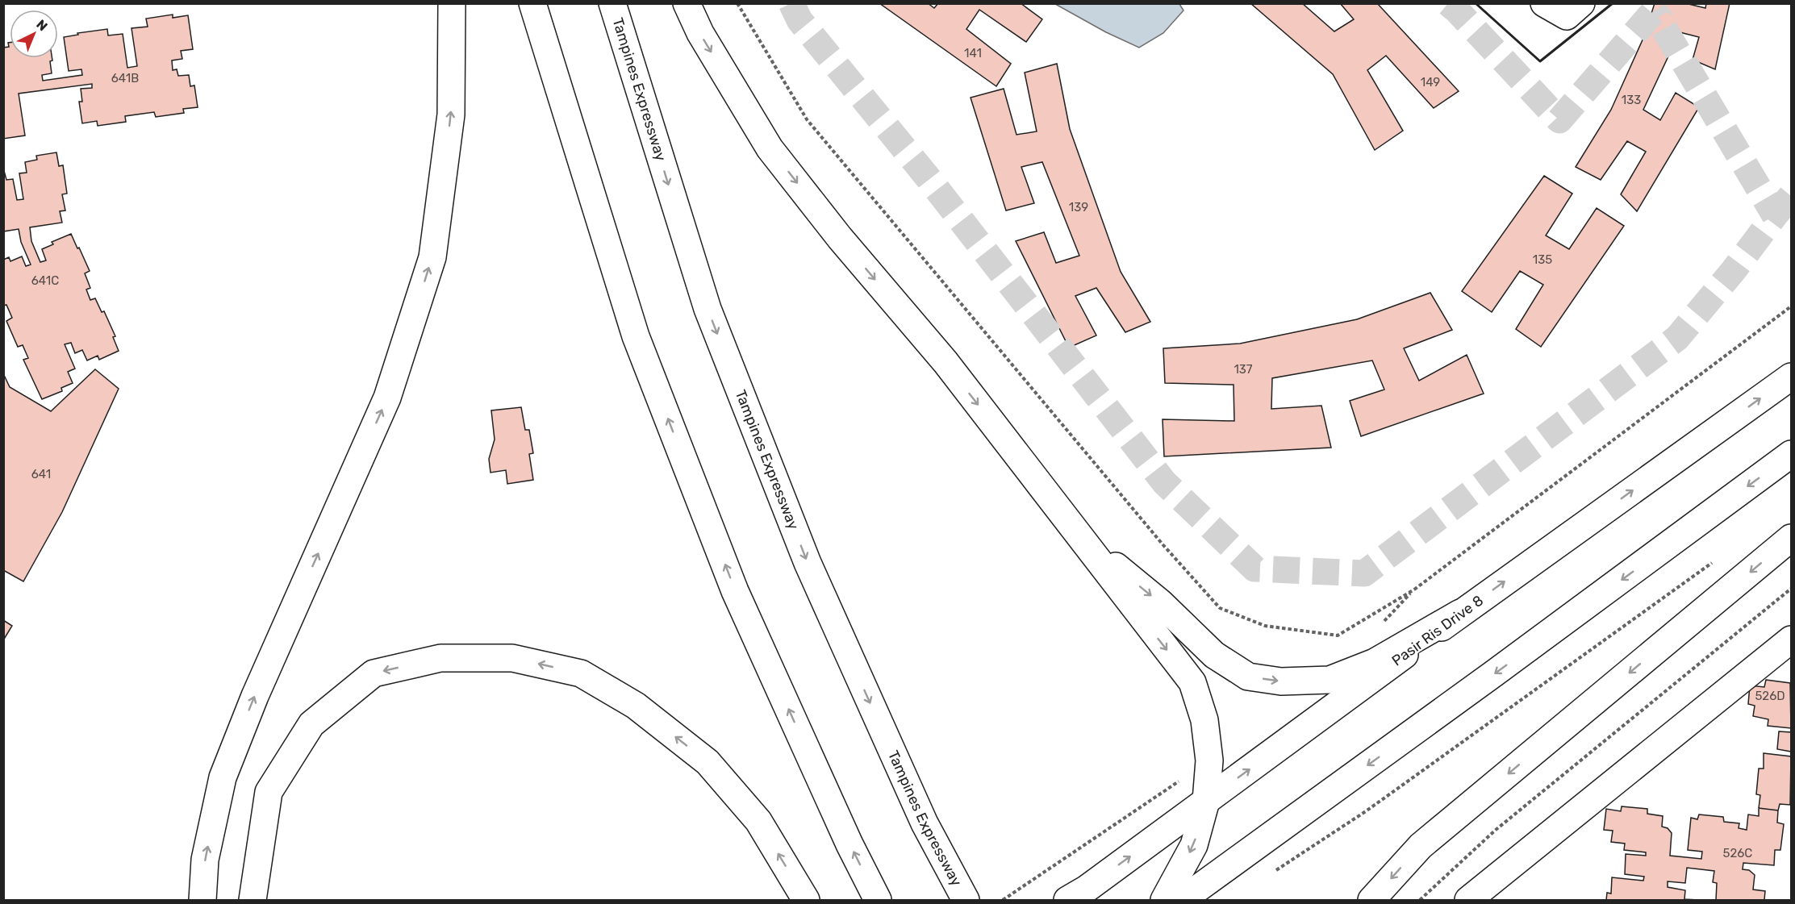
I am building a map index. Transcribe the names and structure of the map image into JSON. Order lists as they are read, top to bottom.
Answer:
{
  "streets": {
    "main road": ["Tampines Expressway", "Pasir Ris Drive 8"]
  },
  "house_numbers": [
    "141",
    "641B",
    "149",
    "133",
    "139",
    "135",
    "641C",
    "137",
    "641",
    "526D",
    "526C"
  ],
  "north": "top right"
}
